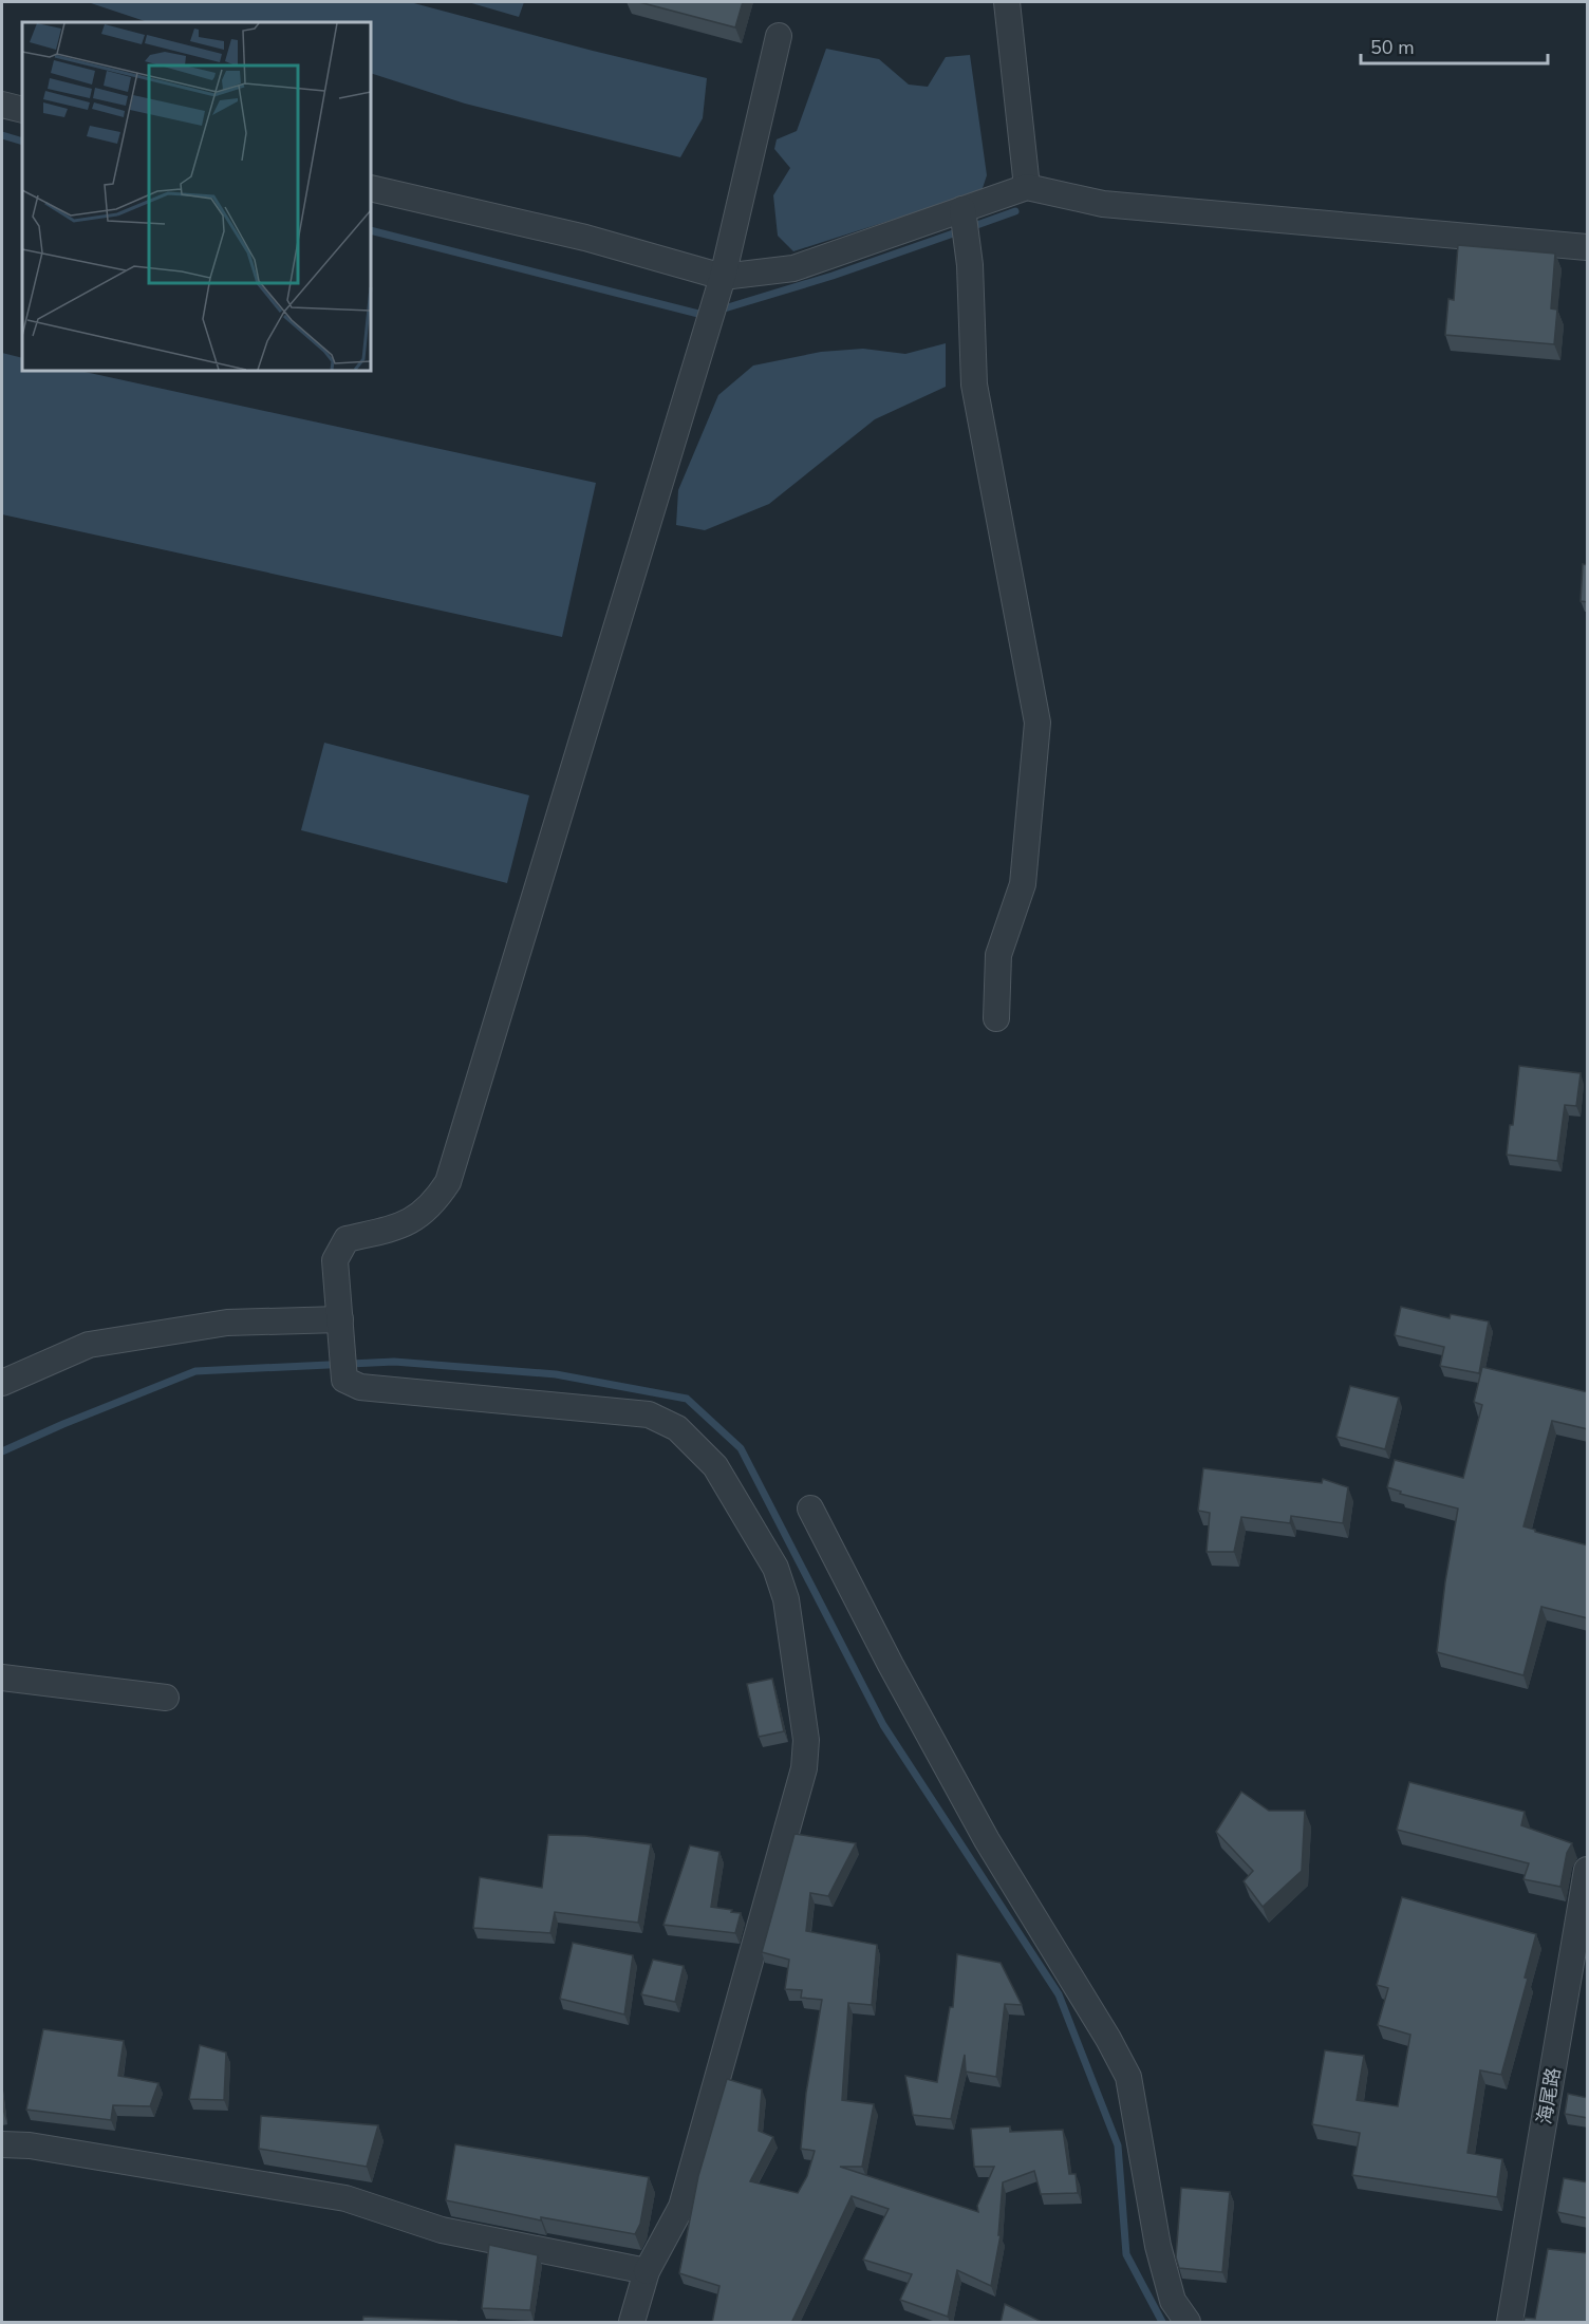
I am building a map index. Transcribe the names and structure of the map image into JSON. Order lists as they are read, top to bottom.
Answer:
{
  "streets": {
    "street": ["海尾路"]
  },
  "scale_bar": "50 m"
}
